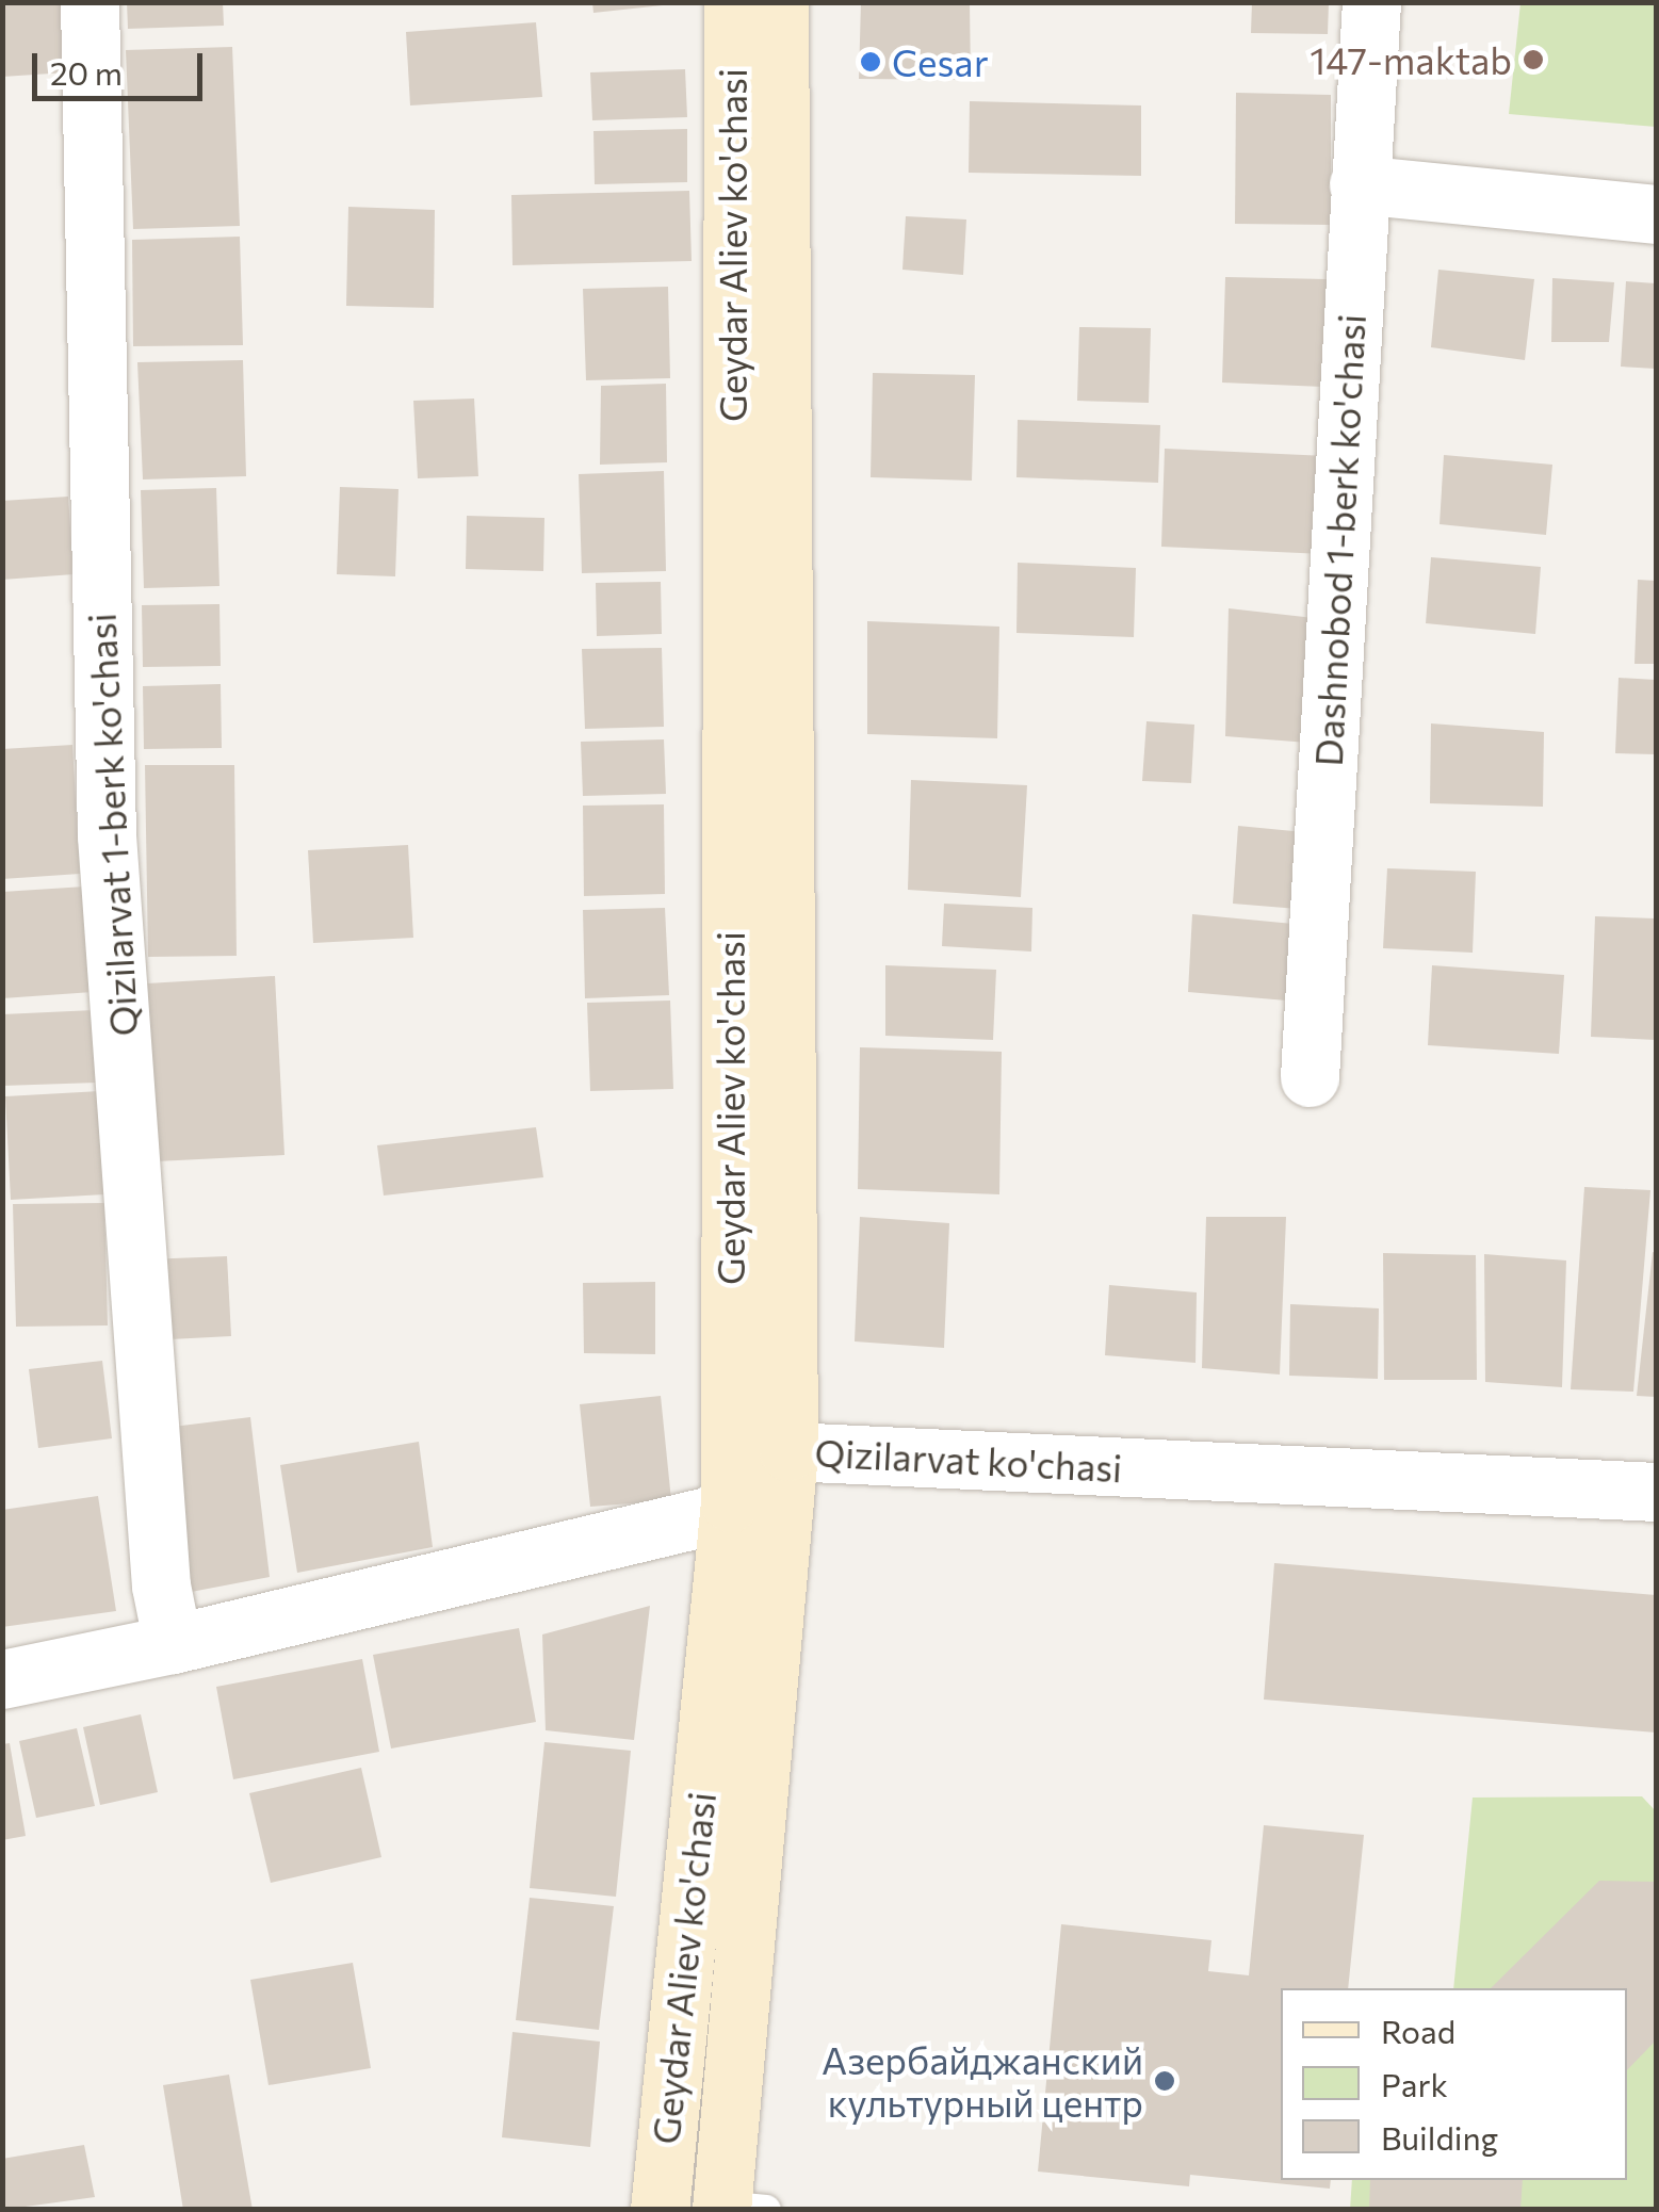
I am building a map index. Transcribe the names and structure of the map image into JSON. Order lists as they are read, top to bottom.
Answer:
{
  "streets": {
    "main road": ["Geydar Aliev ko'chasi"],
    "street": ["Dashnobod 1-berk ko'chasi", "Qizilarvat 1-berk ko'chasi", "Qizilarvat ko'chasi"]
  },
  "crossings": [
    ["Geydar Aliev ko'chasi", "Qizilarvat ko'chasi"],
    ["Qizilarvat 1-berk ko'chasi", "Qizilarvat ko'chasi"]
  ],
  "places": ["147-maktab", "Cesar", "Азербайджанский культурный центр"],
  "legend": ["Road", "Park", "Building"],
  "scale_bar": "20 m"
}
